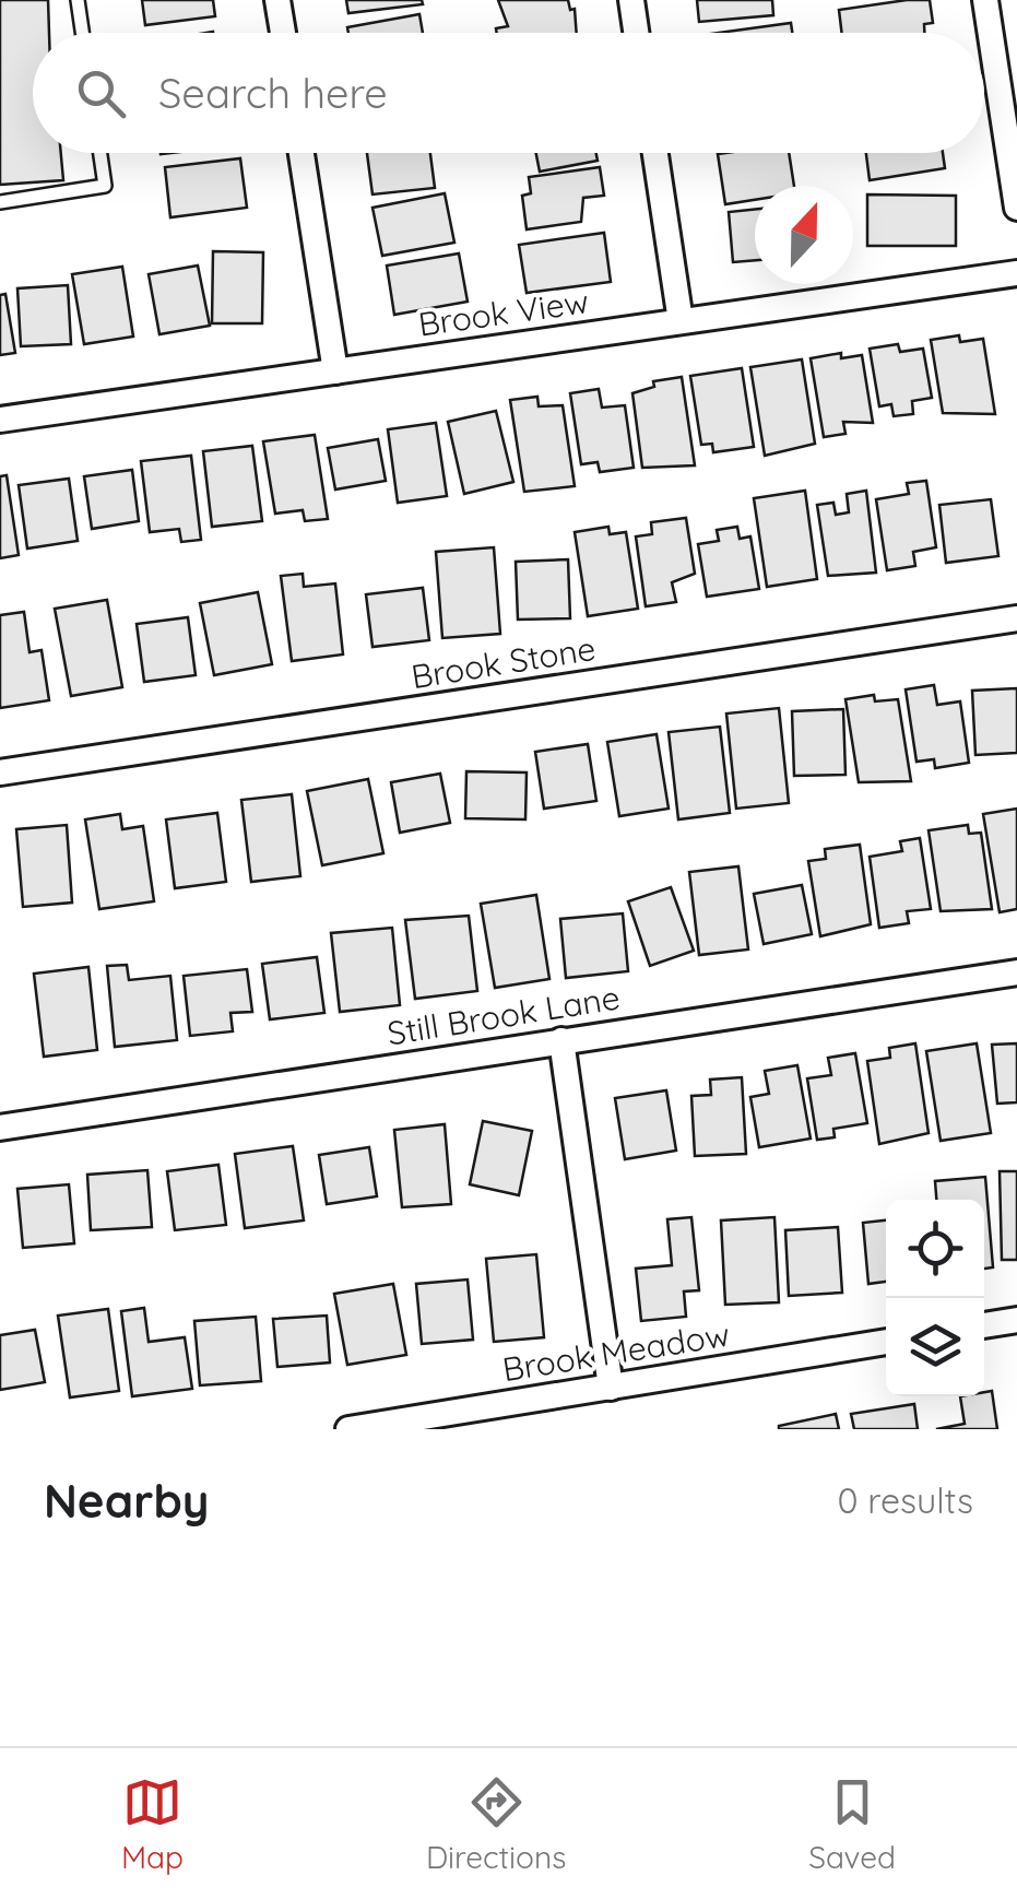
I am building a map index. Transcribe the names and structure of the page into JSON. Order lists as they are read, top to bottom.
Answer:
{
  "streets": {
    "street": [
      "Brook View",
      "Brook Stone",
      "Still Brook Lane",
      "Brook Meadow"
    ]
  },
  "north": "top",
  "page": {
    "search": "Search here",
    "heading": ["Nearby", "0 results"],
    "nav": ["Map", "Directions", "Saved"]
  }
}
